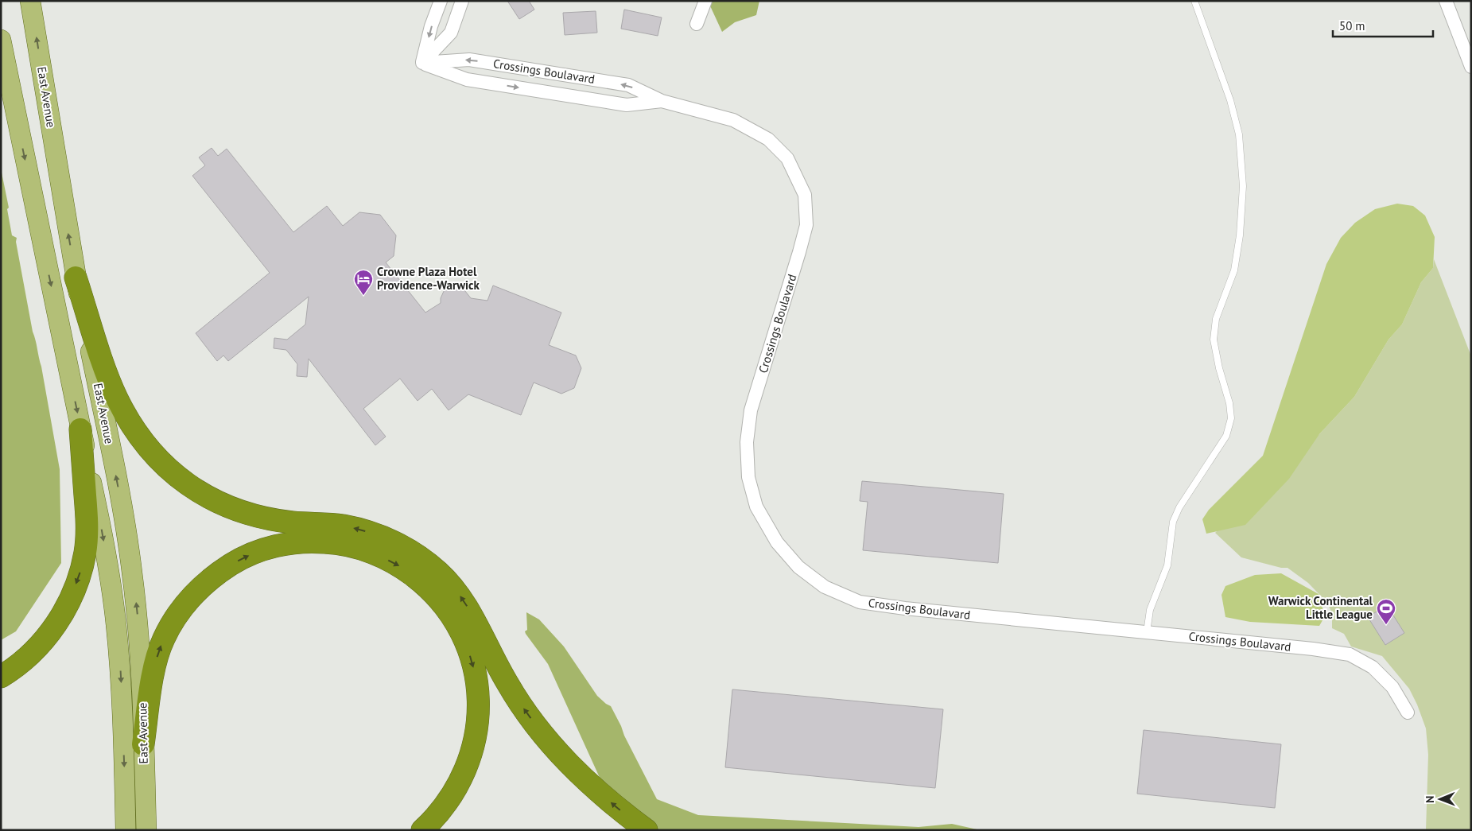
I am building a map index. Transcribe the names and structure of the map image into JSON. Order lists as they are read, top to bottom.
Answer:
{
  "streets": {
    "main road": ["East Avenue"],
    "street": ["Crossings Boulavard"]
  },
  "places": {
    "hotel": ["Crowne Plaza Hotel Providence-Warwick"],
    "sports": ["Warwick Continental Little League"]
  },
  "scale_bar": "50 m",
  "north": "left"
}
